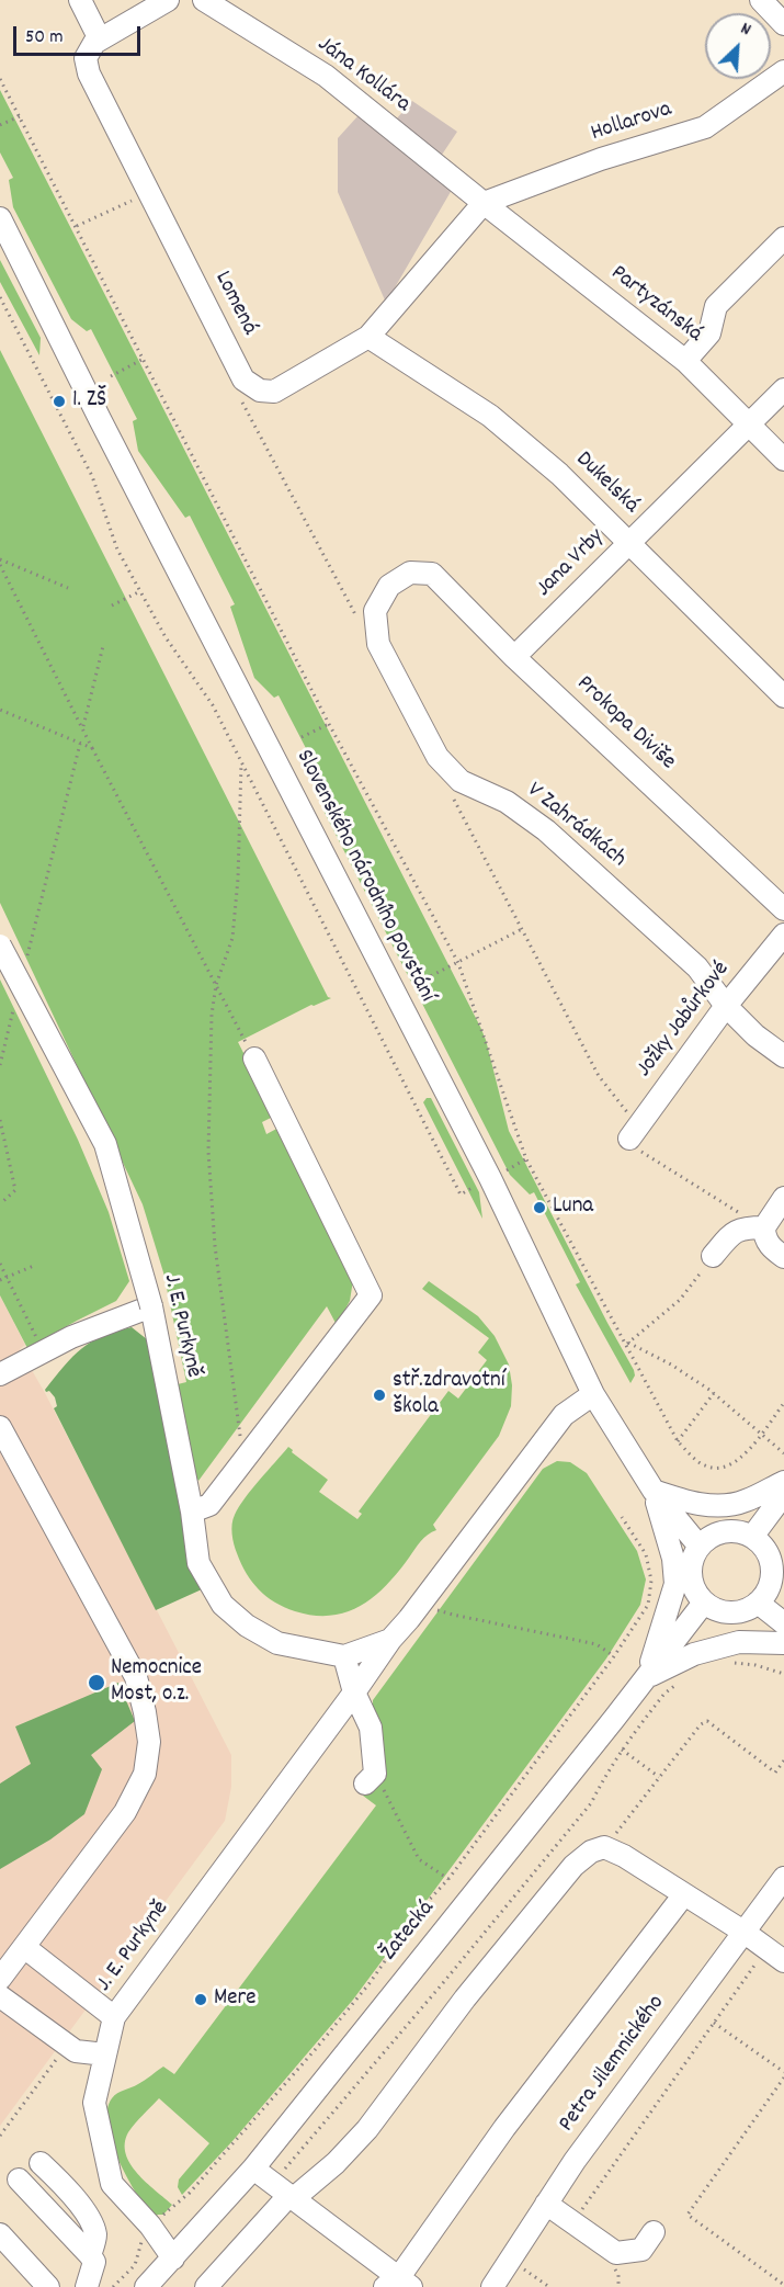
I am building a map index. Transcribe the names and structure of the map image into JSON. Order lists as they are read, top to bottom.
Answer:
{
  "streets": {
    "street": [
      "Jána Kollára",
      "Hollarova",
      "Lomená",
      "Partyzánská",
      "Dukelská",
      "Jana Vrby",
      "Prokopa Diviše",
      "V Zahrádkách",
      "Slovenského národního povstání",
      "Jožky Jabůrkové",
      "J. E. Purkyně",
      "Žatecká",
      "Petra Jilemnického"
    ]
  },
  "crossings": [
    ["Jána Kollára", "Hollarova"],
    ["Jána Kollára", "Partyzánská"],
    ["Hollarova", "Partyzánská"],
    ["Partyzánská", "Jana Vrby"],
    ["Dukelská", "Jana Vrby"],
    ["Jana Vrby", "Prokopa Diviše"],
    ["Prokopa Diviše", "V Zahrádkách"],
    ["V Zahrádkách", "Jožky Jabůrkové"],
    ["Slovenského národního povstání", "J. E. Purkyně"],
    ["Slovenského národního povstání", "Žatecká"],
    ["J. E. Purkyně", "Žatecká"]
  ],
  "places": [
    "1. ZŠ",
    "Luna",
    "stř.zdravotní škola",
    "Nemocnice Most, o.z.",
    "Mere"
  ],
  "scale_bar": "50 m",
  "north": "top right"
}
